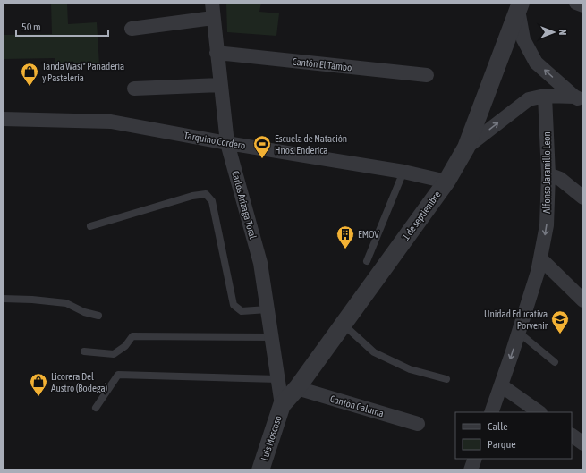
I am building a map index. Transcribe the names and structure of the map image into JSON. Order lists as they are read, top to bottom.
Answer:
{
  "streets": {
    "street": [
      "Cantón El Tambo",
      "Tarquino Cordero",
      "Alfonso Jaramillo Leon",
      "Carlos Arízaga Toral",
      "1 de septiembre",
      "Cantón Caluma",
      "Luis Moscoso"
    ]
  },
  "crossings": [
    ["Cantón El Tambo", "Carlos Arízaga Toral"],
    ["Tarquino Cordero", "Carlos Arízaga Toral"],
    ["Tarquino Cordero", "1 de septiembre"],
    ["Carlos Arízaga Toral", "1 de septiembre"],
    ["Carlos Arízaga Toral", "Luis Moscoso"],
    ["1 de septiembre", "Cantón Caluma"],
    ["1 de septiembre", "Luis Moscoso"]
  ],
  "one_way": ["Alfonso Jaramillo Leon"],
  "places": {
    "shop": ["Tanda Wasi* Panadería y Pastelería", "Licorera Del Austro (Bodega)"],
    "sports": ["Escuela de Natación Hnos. Enderica"],
    "building": ["EMOV"],
    "school or university": ["Unidad Educativa Porvenir"]
  },
  "legend": ["Calle", "Parque"],
  "scale_bar": "50 m",
  "north": "right"
}
